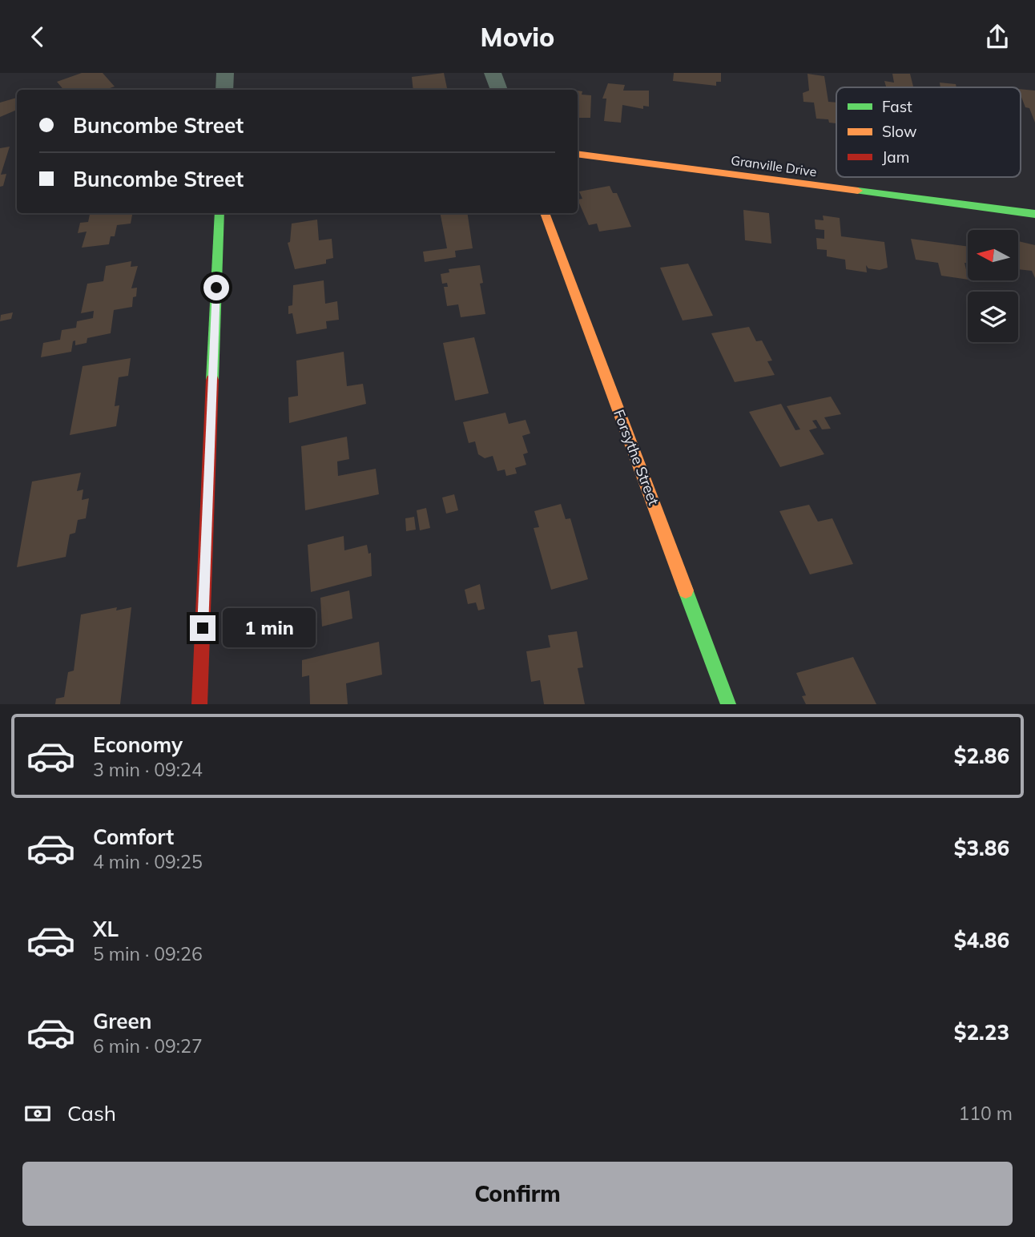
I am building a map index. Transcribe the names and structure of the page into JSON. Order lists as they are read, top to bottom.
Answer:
{
  "streets": {
    "street": ["Granville Drive", "Forsythe Street"]
  },
  "legend": ["Fast", "Slow", "Jam"],
  "north": "left",
  "page": {
    "header": "Movio",
    "banner": ["Buncombe Street", "Buncombe Street"],
    "bubble": "1 min",
    "list": [
      {
        "name": "Economy",
        "note": "3 min · 09:24",
        "value": "$2.86"
      },
      {
        "name": "Comfort",
        "note": "4 min · 09:25",
        "value": "$3.86"
      },
      {
        "name": "XL",
        "note": "5 min · 09:26",
        "value": "$4.86"
      },
      {
        "name": "Green",
        "note": "6 min · 09:27",
        "value": "$2.23"
      }
    ],
    "pay": ["Cash", "110 m"],
    "buttons": "Confirm"
  }
}
